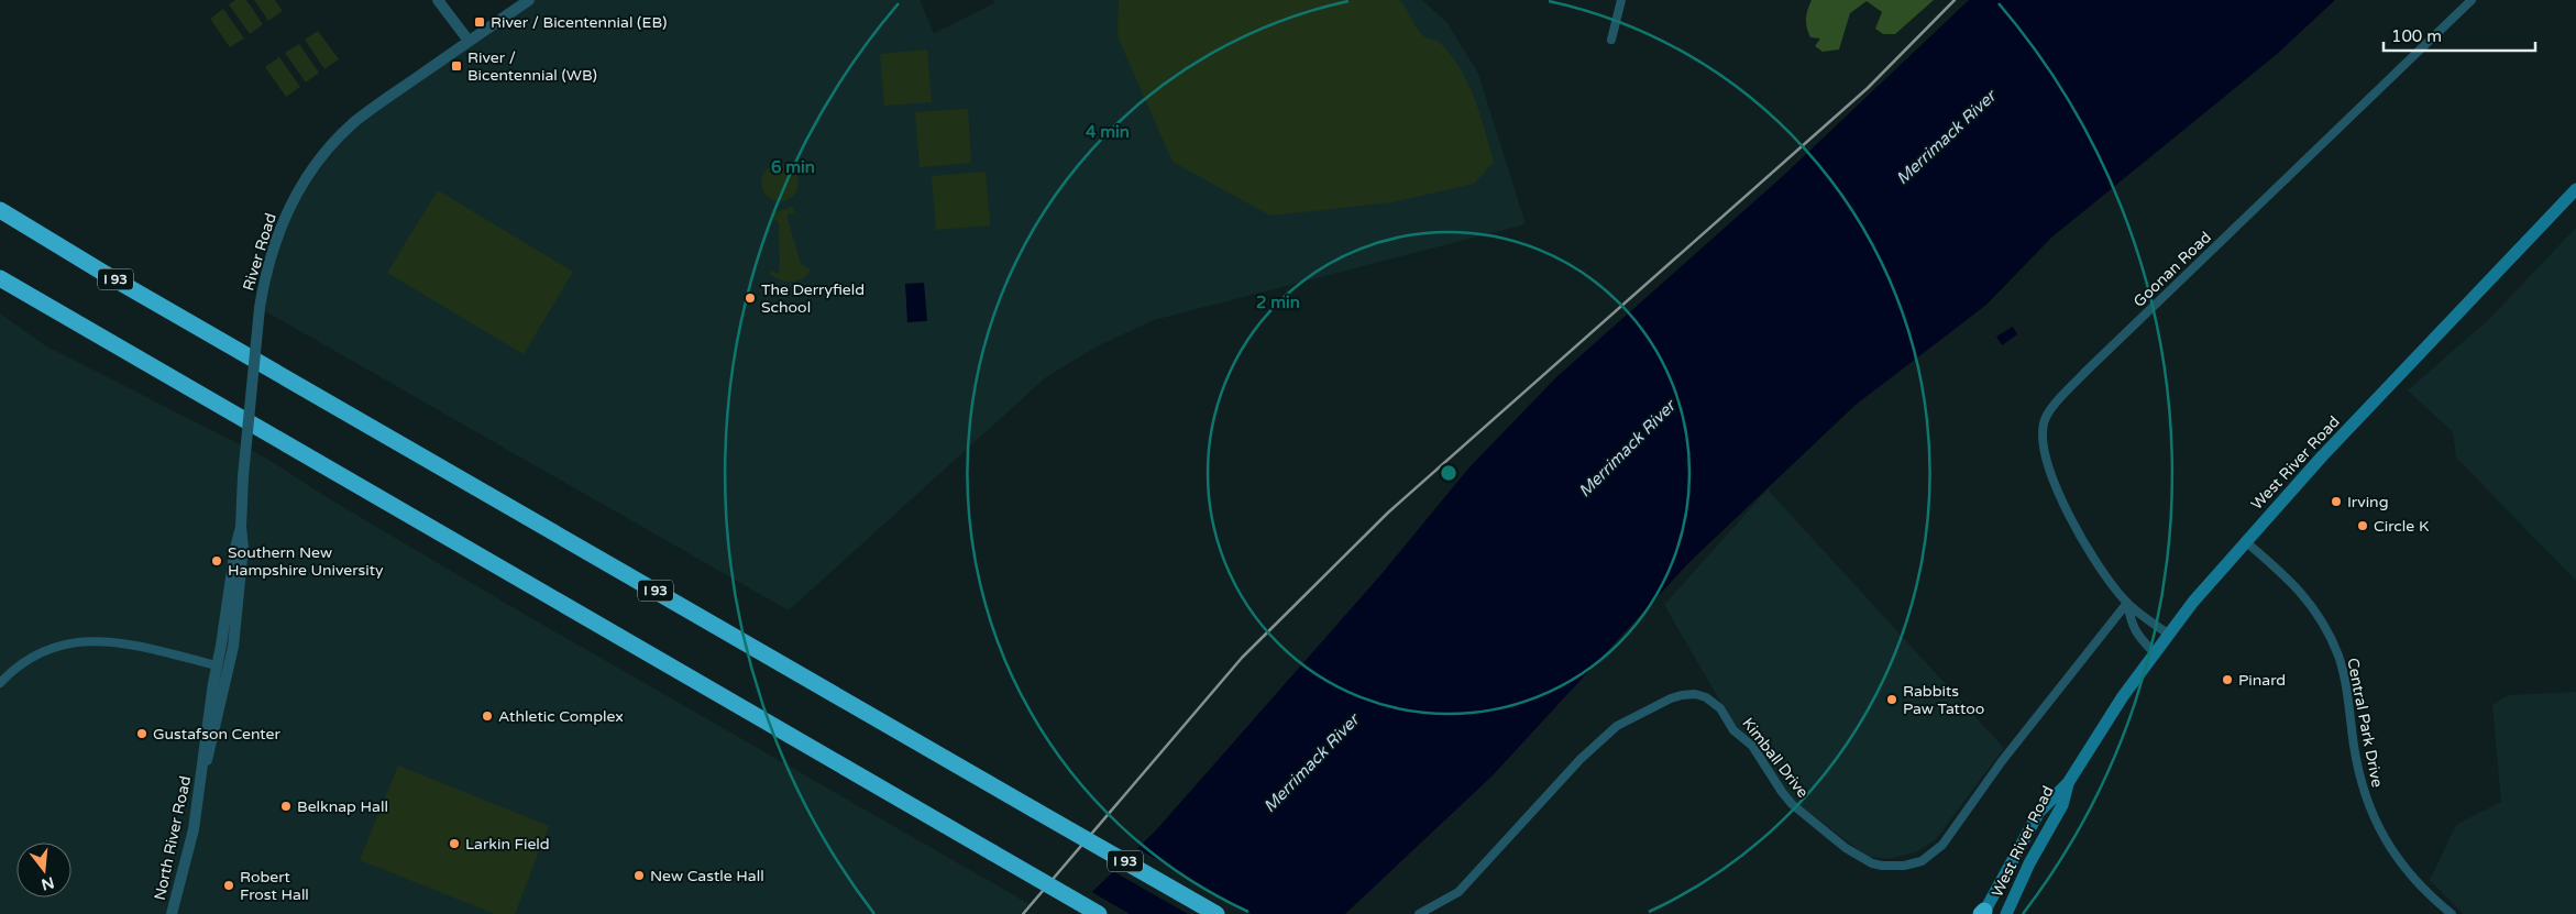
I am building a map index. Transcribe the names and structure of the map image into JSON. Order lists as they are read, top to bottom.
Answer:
{
  "streets": {
    "highway": ["I 93"],
    "main road": ["West River Road"],
    "street": [
      "River Road",
      "Goonan Road",
      "Central Park Drive",
      "Kimball Drive",
      "North River Road"
    ]
  },
  "crossings": [
    ["River Road", "North River Road"],
    ["Goonan Road", "West River Road"],
    ["Goonan Road", "Kimball Drive"],
    ["West River Road", "Central Park Drive"]
  ],
  "water": ["Merrimack River"],
  "places": {
    "transit": ["River / Bicentennial (EB)", "River / Bicentennial (WB)"],
    "other": [
      "The Derryfield School",
      "Irving",
      "Circle K",
      "Southern New Hampshire University",
      "Pinard",
      "Rabbits Paw Tattoo",
      "Athletic Complex",
      "Gustafson Center",
      "Belknap Hall",
      "Larkin Field",
      "New Castle Hall",
      "Robert Frost Hall"
    ]
  },
  "scale_bar": "100 m",
  "north": "bottom",
  "rings": ["4 min", "6 min", "2 min"]
}
